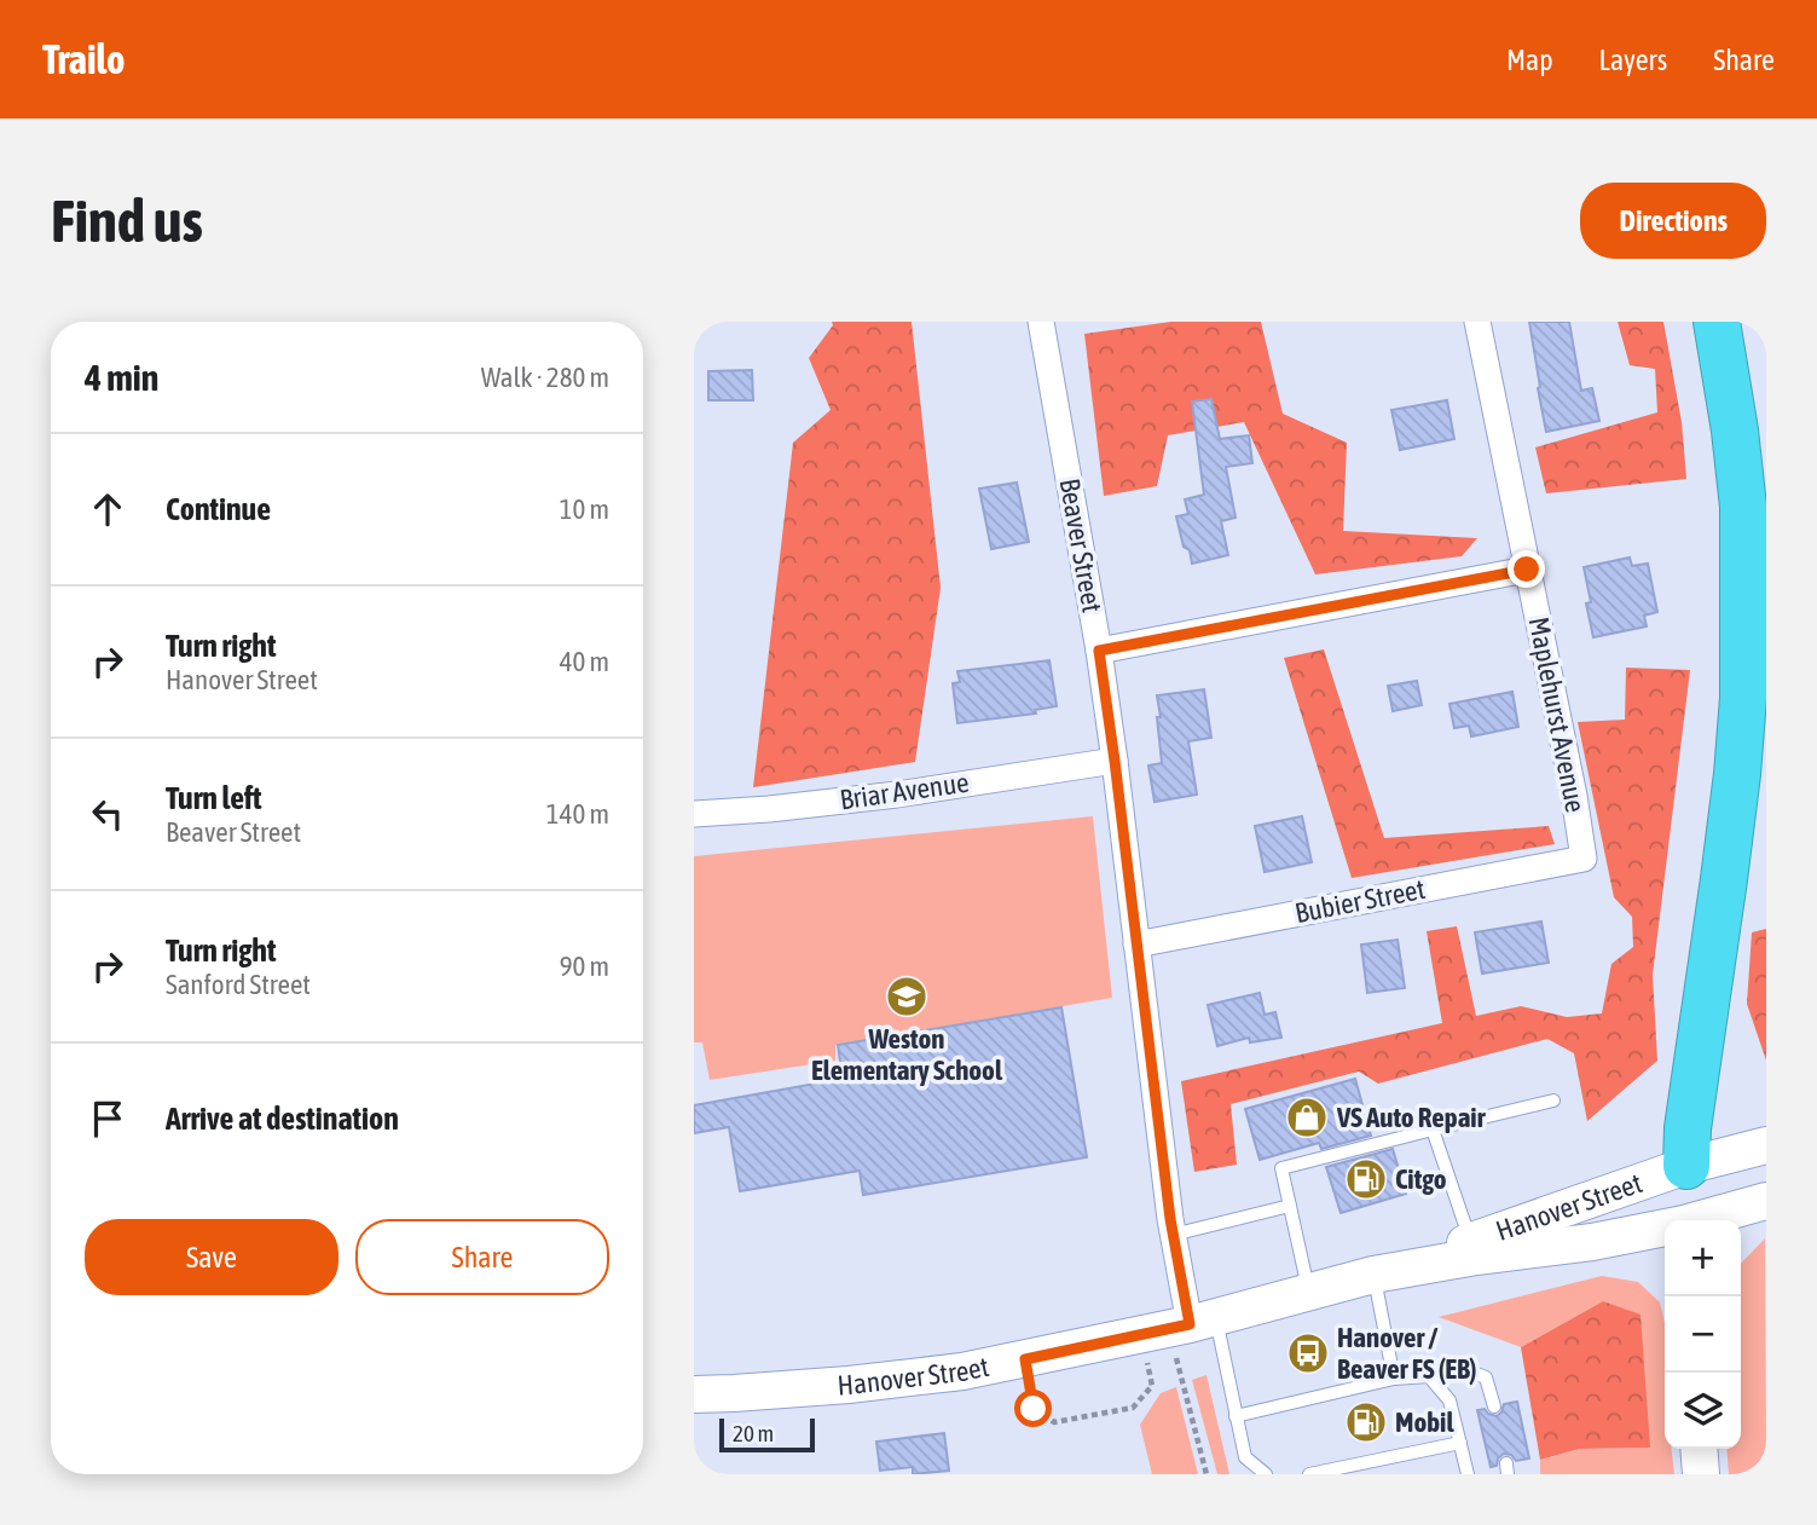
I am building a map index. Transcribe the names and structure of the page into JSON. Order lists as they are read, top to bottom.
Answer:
{
  "streets": {
    "main road": ["Hanover Street"],
    "street": [
      "Beaver Street",
      "Maplehurst Avenue",
      "Briar Avenue",
      "Bubier Street"
    ]
  },
  "crossings": [
    ["Beaver Street", "Briar Avenue"],
    ["Beaver Street", "Bubier Street"],
    ["Beaver Street", "Hanover Street"],
    ["Maplehurst Avenue", "Bubier Street"]
  ],
  "places": {
    "school or university": ["Weston Elementary School"],
    "shop": ["VS Auto Repair"],
    "fuel station": ["Citgo", "Mobil"],
    "bus stop": ["Hanover / Beaver FS (EB)"]
  },
  "scale_bar": "20 m",
  "page": {
    "header": "Trailo",
    "nav": ["Map", "Layers", "Share"],
    "buttons": [
      "Directions",
      ["Save", "Share"]
    ],
    "title": "Find us",
    "heading": ["4 min", "Walk · 280 m"],
    "list": [
      ["Continue", "10 m"],
      ["Turn right", "Hanover Street", "40 m"],
      ["Turn left", "Beaver Street", "140 m"],
      ["Turn right", "Sanford Street", "90 m"],
      "Arrive at destination"
    ],
    "map_buttons": ["+", "−"],
    "scale": "20 m"
  }
}
